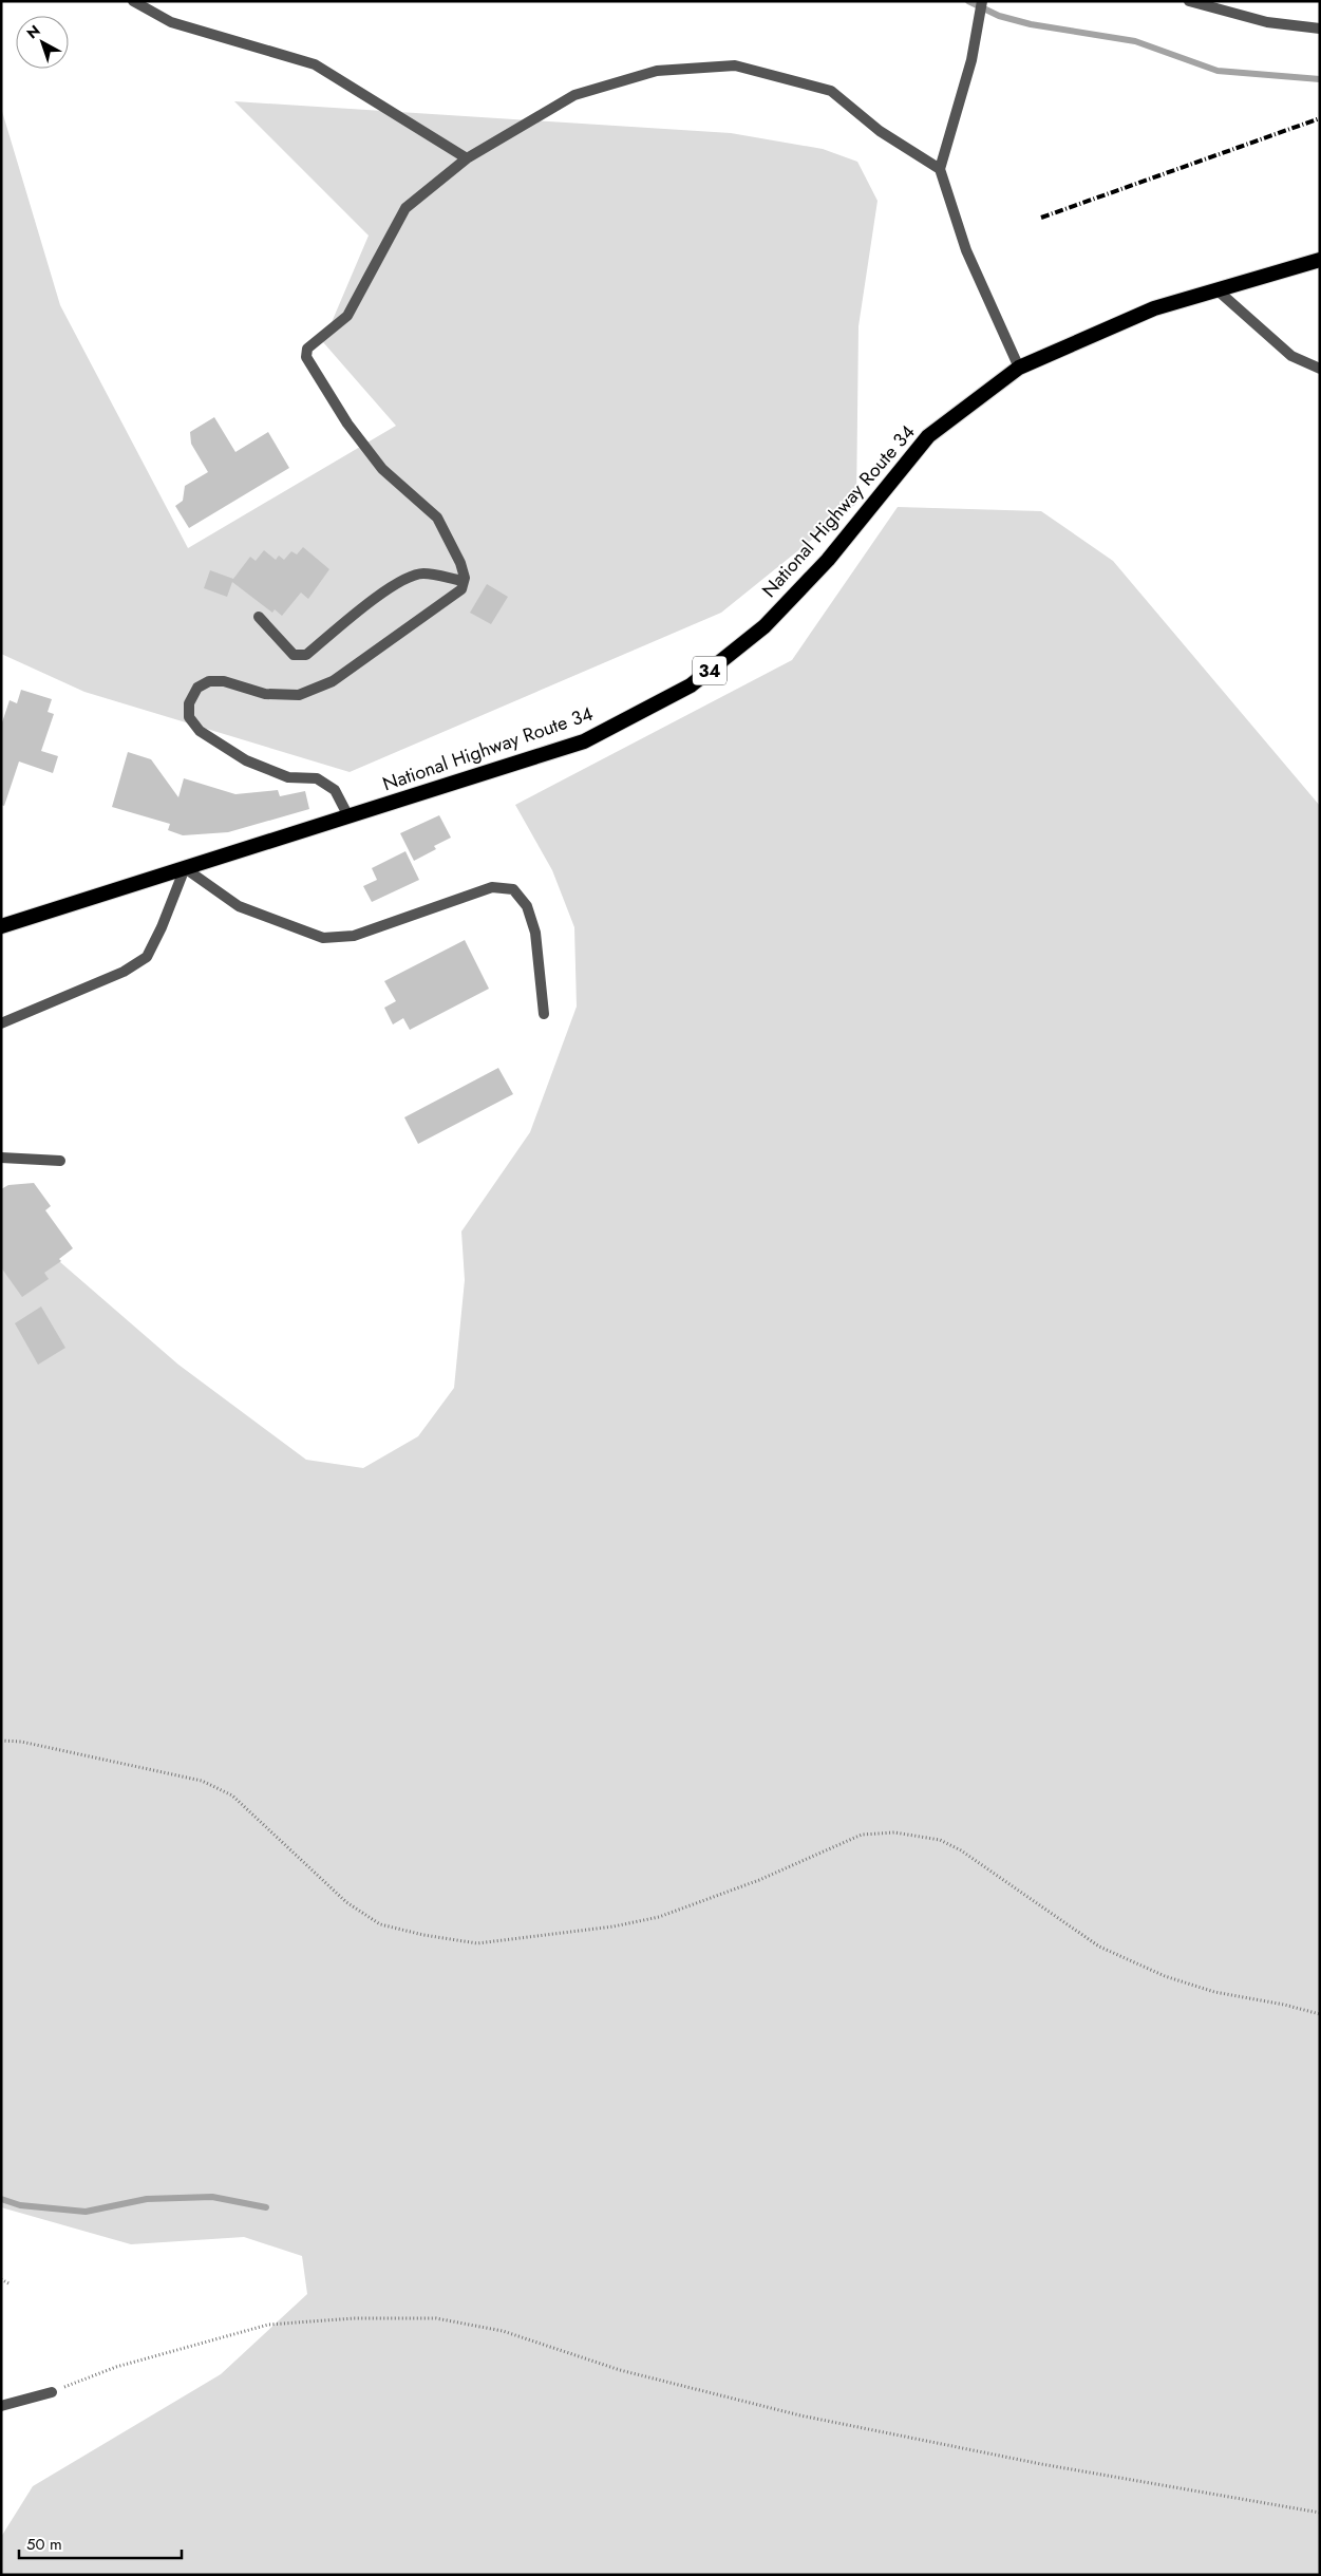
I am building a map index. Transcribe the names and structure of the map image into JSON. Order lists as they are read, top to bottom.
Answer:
{
  "streets": {
    "highway": ["National Highway Route 34", "34"]
  },
  "scale_bar": "50 m",
  "north": "top left"
}
